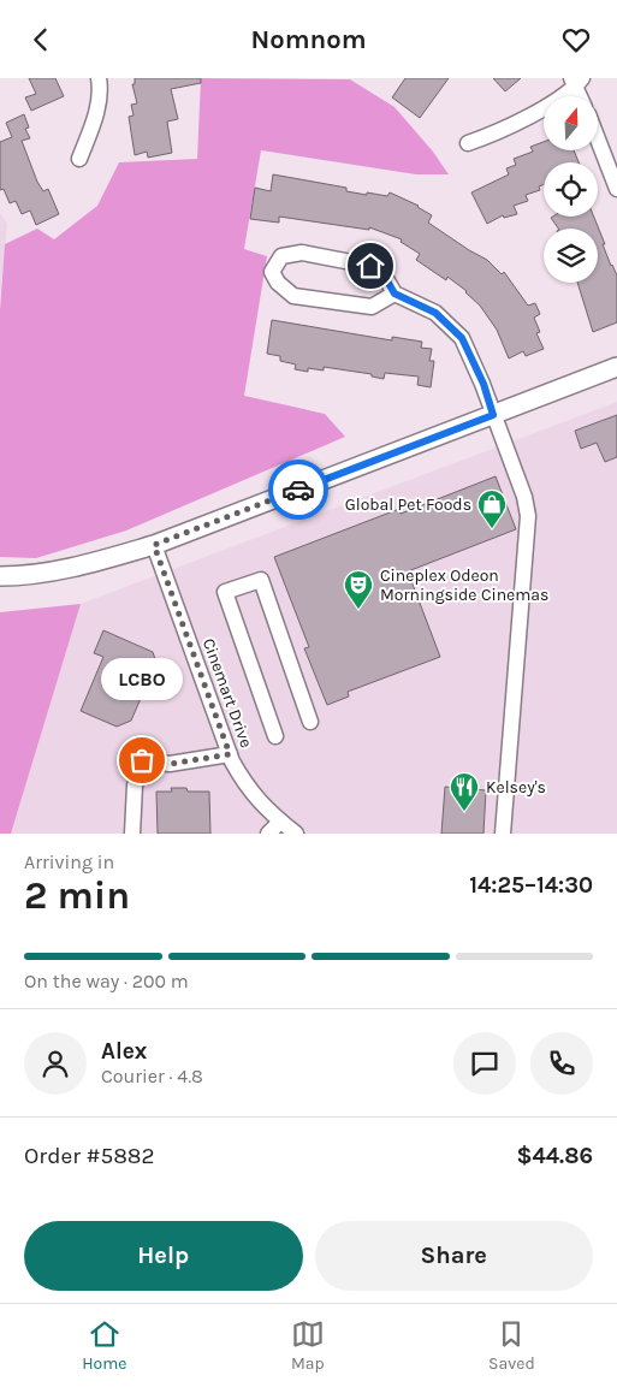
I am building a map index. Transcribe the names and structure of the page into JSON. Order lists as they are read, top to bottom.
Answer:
{
  "streets": {
    "street": ["Cinemart Drive"]
  },
  "places": {
    "shop": ["Global Pet Foods"],
    "theatre": ["Cineplex Odeon Morningside Cinemas"],
    "other": ["LCBO"],
    "restaurant": ["Kelsey's"]
  },
  "north": "top",
  "page": {
    "header": "Nomnom",
    "bubble": "LCBO",
    "heading": ["2 min", "Arriving in", "14:25–14:30"],
    "panel": [
      "Alex",
      "Courier · 4.8",
      "Order #5882",
      "$44.86"
    ],
    "bar": "On the way · 200 m",
    "buttons": ["Help", "Share"],
    "tabs": ["Home", "Map", "Saved"]
  }
}
